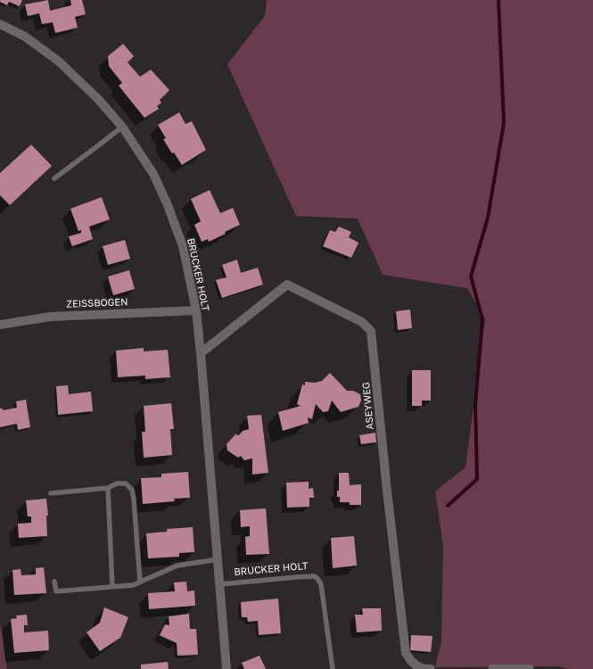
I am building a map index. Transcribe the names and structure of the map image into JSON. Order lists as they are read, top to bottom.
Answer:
{
  "streets": {
    "street": ["BRUCKER HOLT", "ZEISSBOGEN", "ASEYWEG"]
  },
  "crossings": [
    ["BRUCKER HOLT", "ZEISSBOGEN"],
    ["BRUCKER HOLT", "ASEYWEG"]
  ]
}
